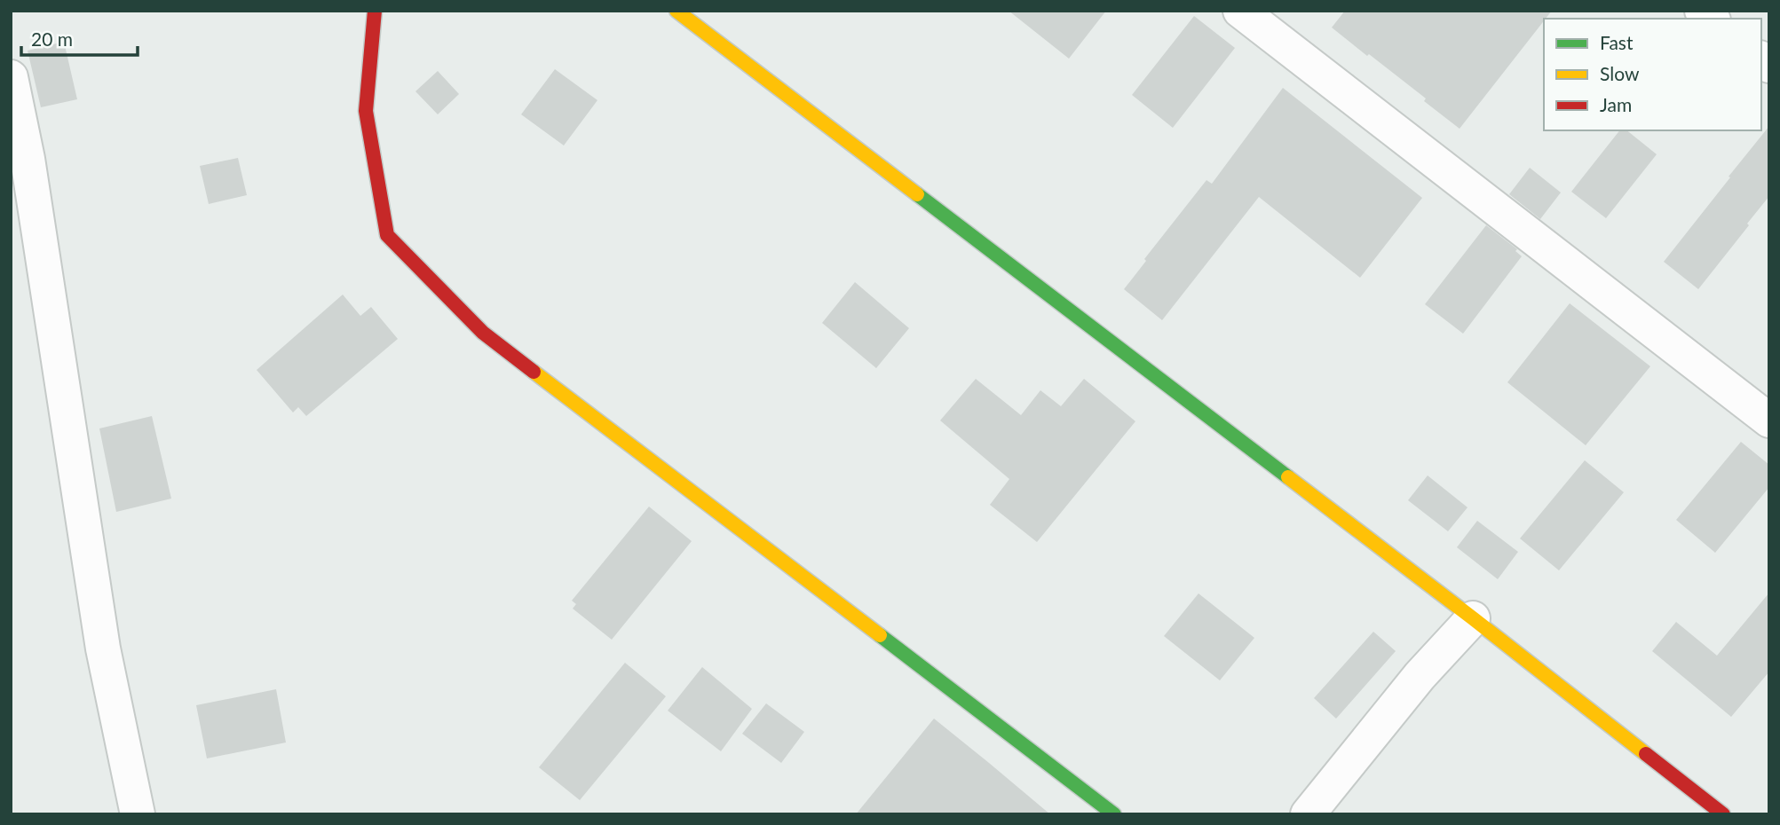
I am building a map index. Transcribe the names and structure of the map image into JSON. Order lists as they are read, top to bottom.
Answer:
{
  "legend": ["Fast", "Slow", "Jam"],
  "scale_bar": "20 m"
}
